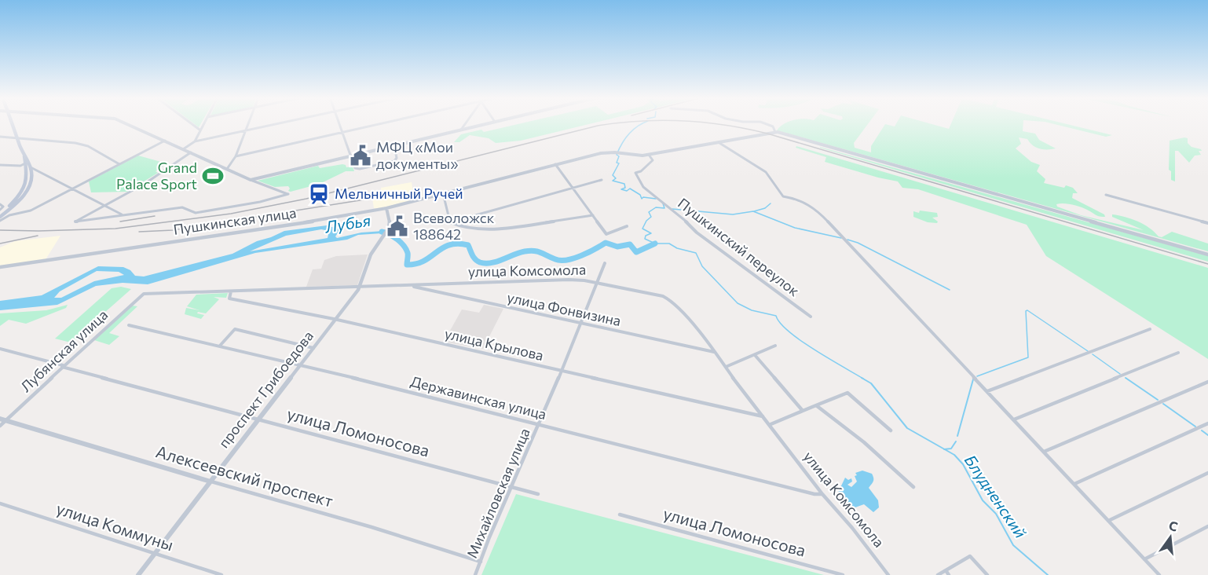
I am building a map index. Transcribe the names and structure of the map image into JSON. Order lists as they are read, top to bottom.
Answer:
{
  "streets": {
    "street": [
      "Пушкинская улица",
      "Пушкинский переулок",
      "улица Комсомола",
      "улица Фонвизина",
      "улица Крылова",
      "Лубянская улица",
      "проспект Грибоедова",
      "Державинская улица",
      "улица Ломоносова",
      "Алексеевский проспект",
      "Михайловская улица",
      "улица Коммуны"
    ]
  },
  "crossings": [
    ["Пушкинская улица", "Пушкинский переулок"],
    ["Пушкинская улица", "проспект Грибоедова"],
    ["улица Комсомола", "улица Фонвизина"],
    ["улица Комсомола", "улица Крылова"],
    ["улица Комсомола", "Лубянская улица"],
    ["улица Комсомола", "проспект Грибоедова"],
    ["улица Комсомола", "Державинская улица"],
    ["улица Комсомола", "Михайловская улица"],
    ["улица Фонвизина", "Михайловская улица"],
    ["улица Крылова", "проспект Грибоедова"],
    ["улица Крылова", "Михайловская улица"],
    ["Лубянская улица", "улица Ломоносова"],
    ["Лубянская улица", "Алексеевский проспект"],
    ["проспект Грибоедова", "Державинская улица"],
    ["проспект Грибоедова", "улица Ломоносова"],
    ["проспект Грибоедова", "Алексеевский проспект"],
    ["проспект Грибоедова", "улица Коммуны"],
    ["Державинская улица", "Михайловская улица"],
    ["улица Ломоносова", "Михайловская улица"],
    ["Алексеевский проспект", "Михайловская улица"]
  ],
  "water": ["Лубья", "Блудненский"],
  "places": {
    "public building": ["МФЦ «Мои документы»", "Всеволожск 188642"],
    "sports": ["Grand Palace Sport"],
    "station": ["Мельничный Ручей"]
  },
  "north": "top"
}
